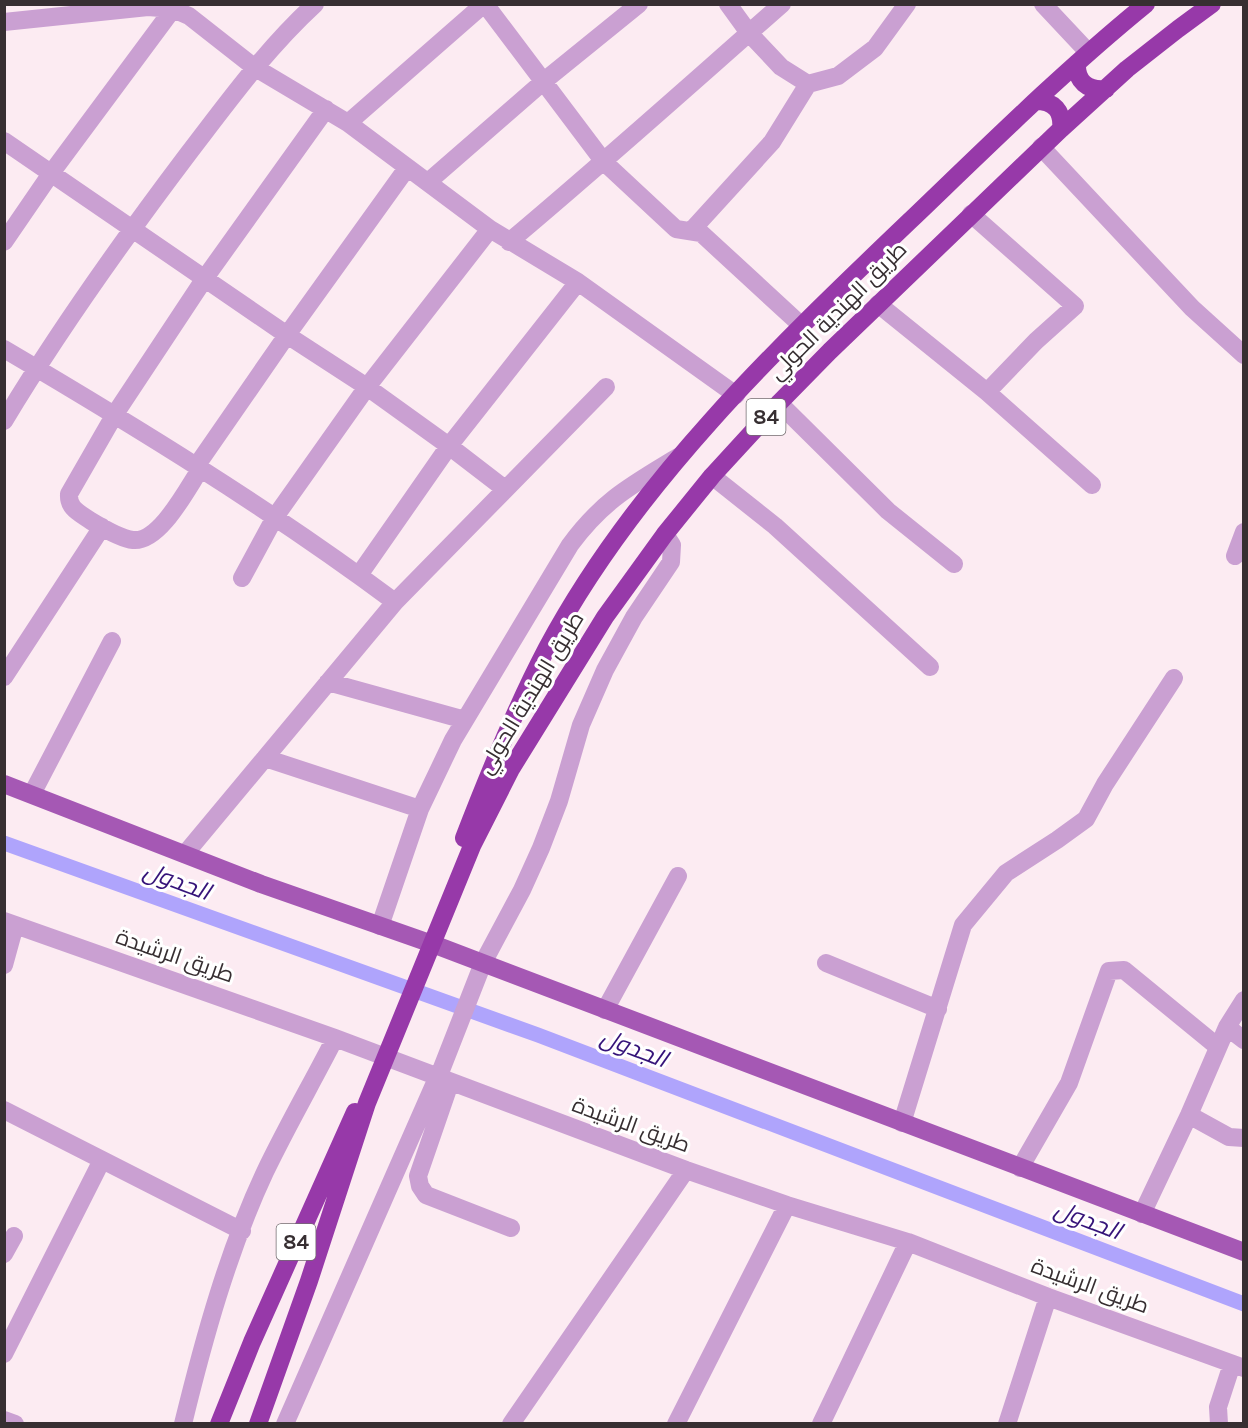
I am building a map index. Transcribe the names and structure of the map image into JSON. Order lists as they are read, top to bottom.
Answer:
{
  "streets": {
    "highway": ["طريق الهندية الحولي", "84"],
    "street": ["طريق الرشيدة"]
  },
  "crossings": [
    ["طريق الهندية الحولي", "84"]
  ],
  "water": ["الجدول"]
}
